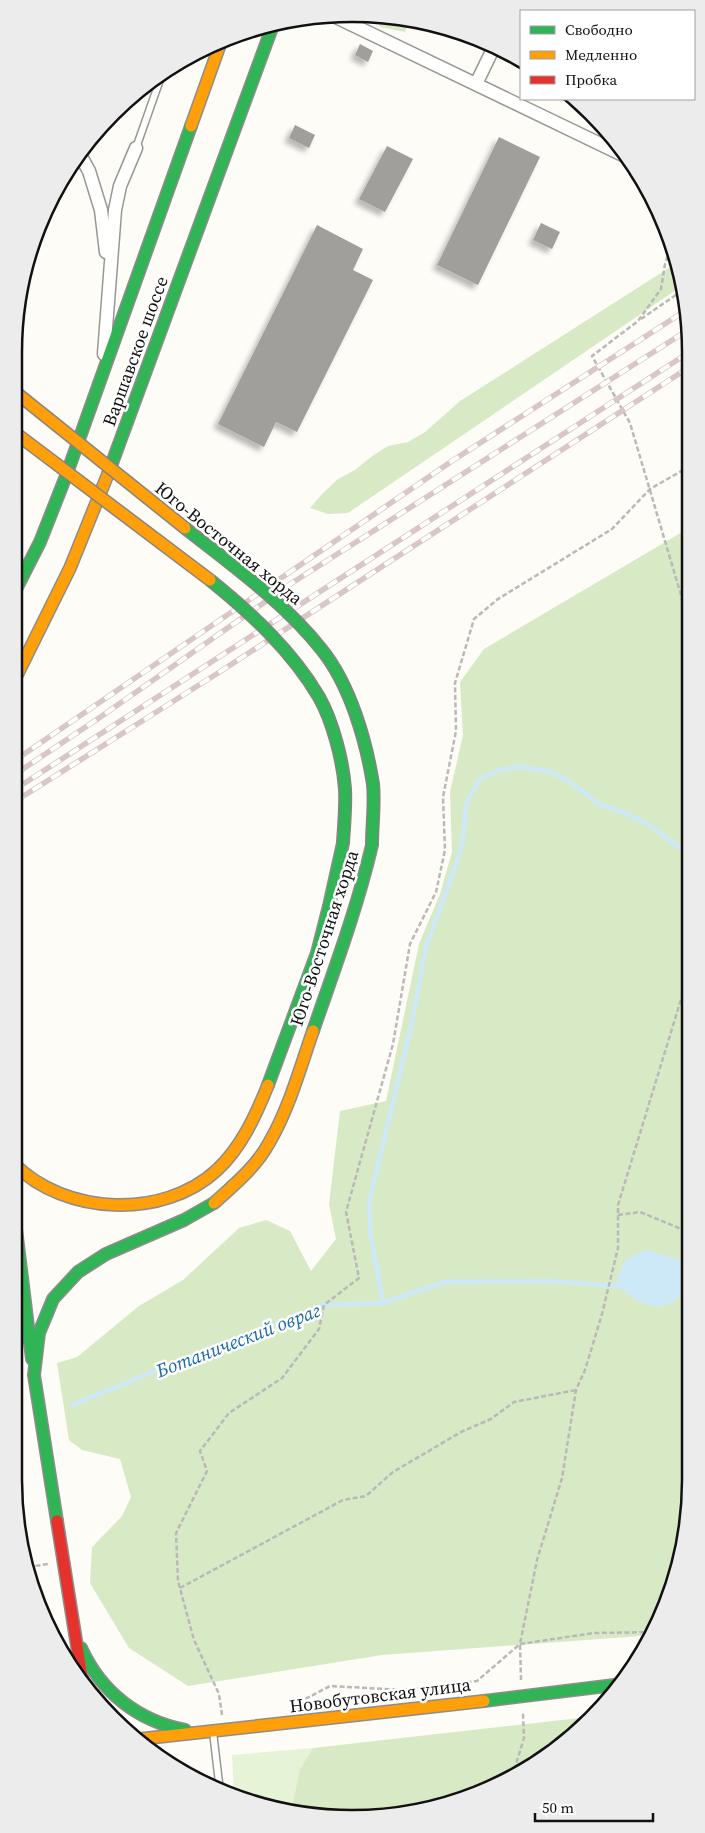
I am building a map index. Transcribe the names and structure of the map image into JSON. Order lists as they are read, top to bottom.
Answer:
{
  "streets": {
    "main road": ["Варшавское шоссе", "Юго-Восточная хорда", "Новобутовская улица"]
  },
  "water": ["Ботанический овраг"],
  "legend": ["Свободно", "Медленно", "Пробка"],
  "scale_bar": "50 m"
}
